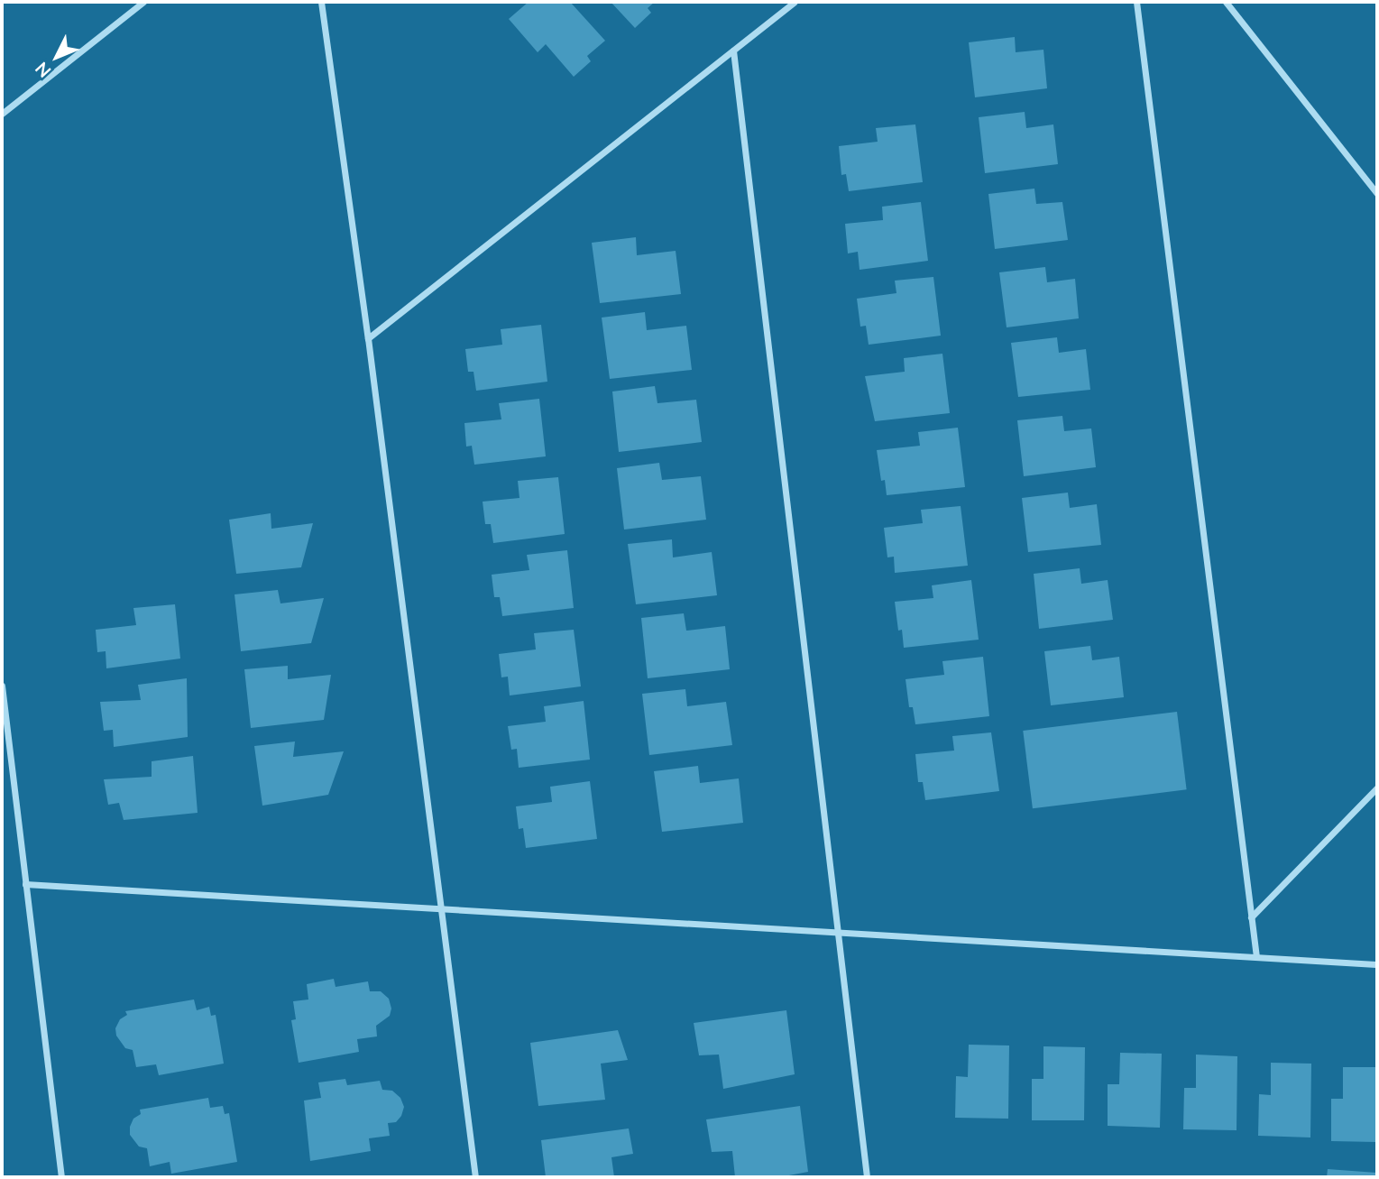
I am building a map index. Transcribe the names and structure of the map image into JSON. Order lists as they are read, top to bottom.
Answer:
{
  "north": "bottom left"
}
